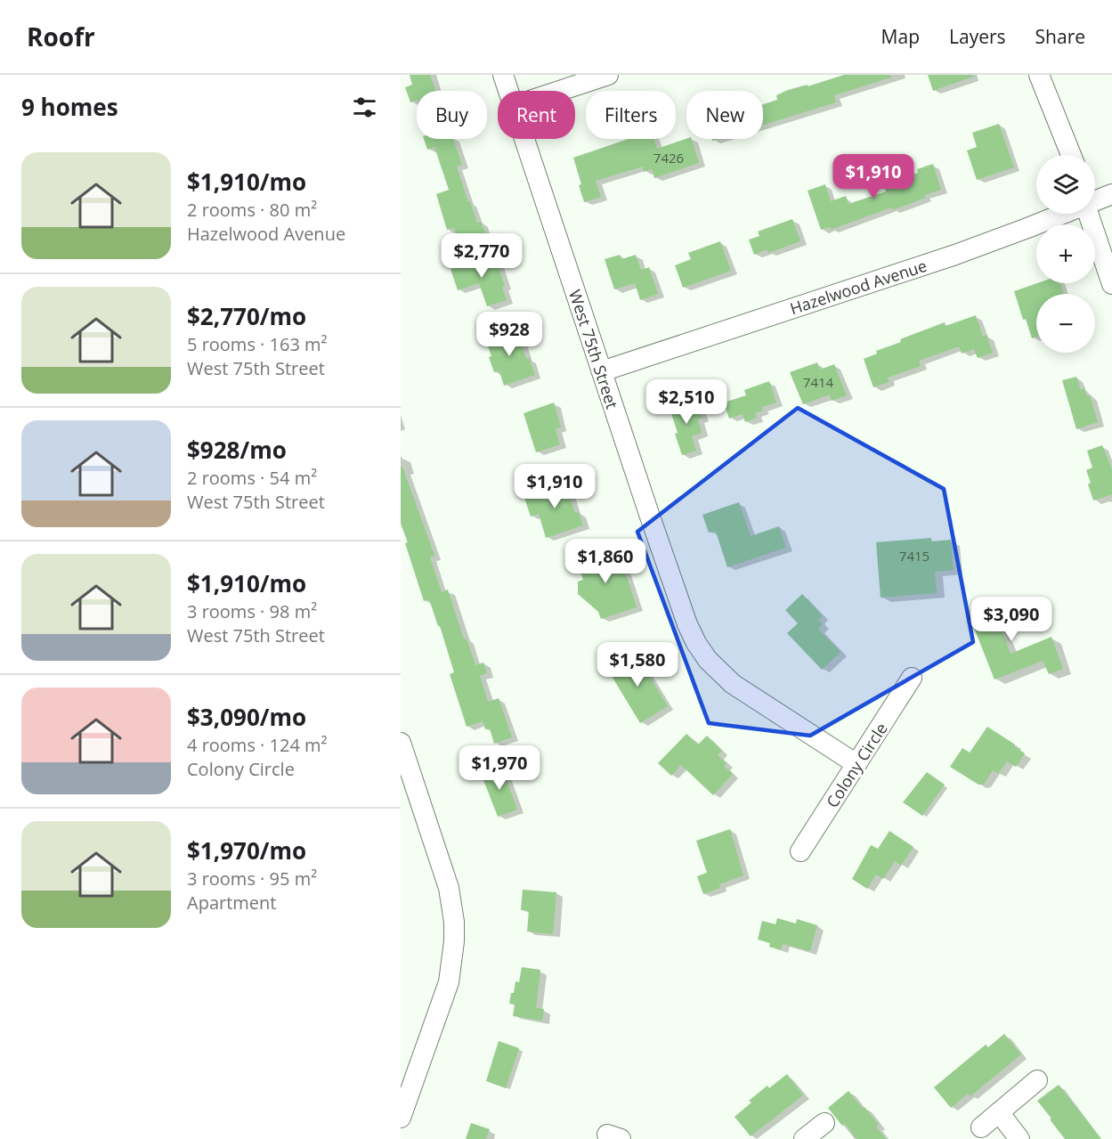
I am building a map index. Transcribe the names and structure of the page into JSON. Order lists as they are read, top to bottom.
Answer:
{
  "streets": {
    "street": ["Hazelwood Avenue", "West 75th Street", "Colony Circle"]
  },
  "crossings": [
    ["Hazelwood Avenue", "West 75th Street"],
    ["West 75th Street", "Colony Circle"]
  ],
  "house_numbers": ["7426", "7414", "7415"],
  "page": {
    "header": "Roofr",
    "nav": ["Map", "Layers", "Share"],
    "heading": "9 homes",
    "chip": [
      "Buy",
      "Rent",
      "Filters",
      "New"
    ],
    "list": [
      {
        "name": "$1,910/mo",
        "note": "2 rooms · 80 m² · Hazelwood Avenue"
      },
      {
        "name": "$2,770/mo",
        "note": "5 rooms · 163 m² · West 75th Street"
      },
      {
        "name": "$928/mo",
        "note": "2 rooms · 54 m² · West 75th Street"
      },
      {
        "name": "$1,910/mo",
        "note": "3 rooms · 98 m² · West 75th Street"
      },
      {
        "name": "$3,090/mo",
        "note": "4 rooms · 124 m² · Colony Circle"
      },
      {
        "name": "$1,970/mo",
        "note": "3 rooms · 95 m² · Apartment"
      }
    ],
    "price": [
      "$1,910",
      "$2,770",
      "$928",
      "$2,510",
      "$1,910",
      "$1,860",
      "$3,090",
      "$1,580",
      "$1,970"
    ],
    "map_buttons": ["+", "−"]
  }
}
